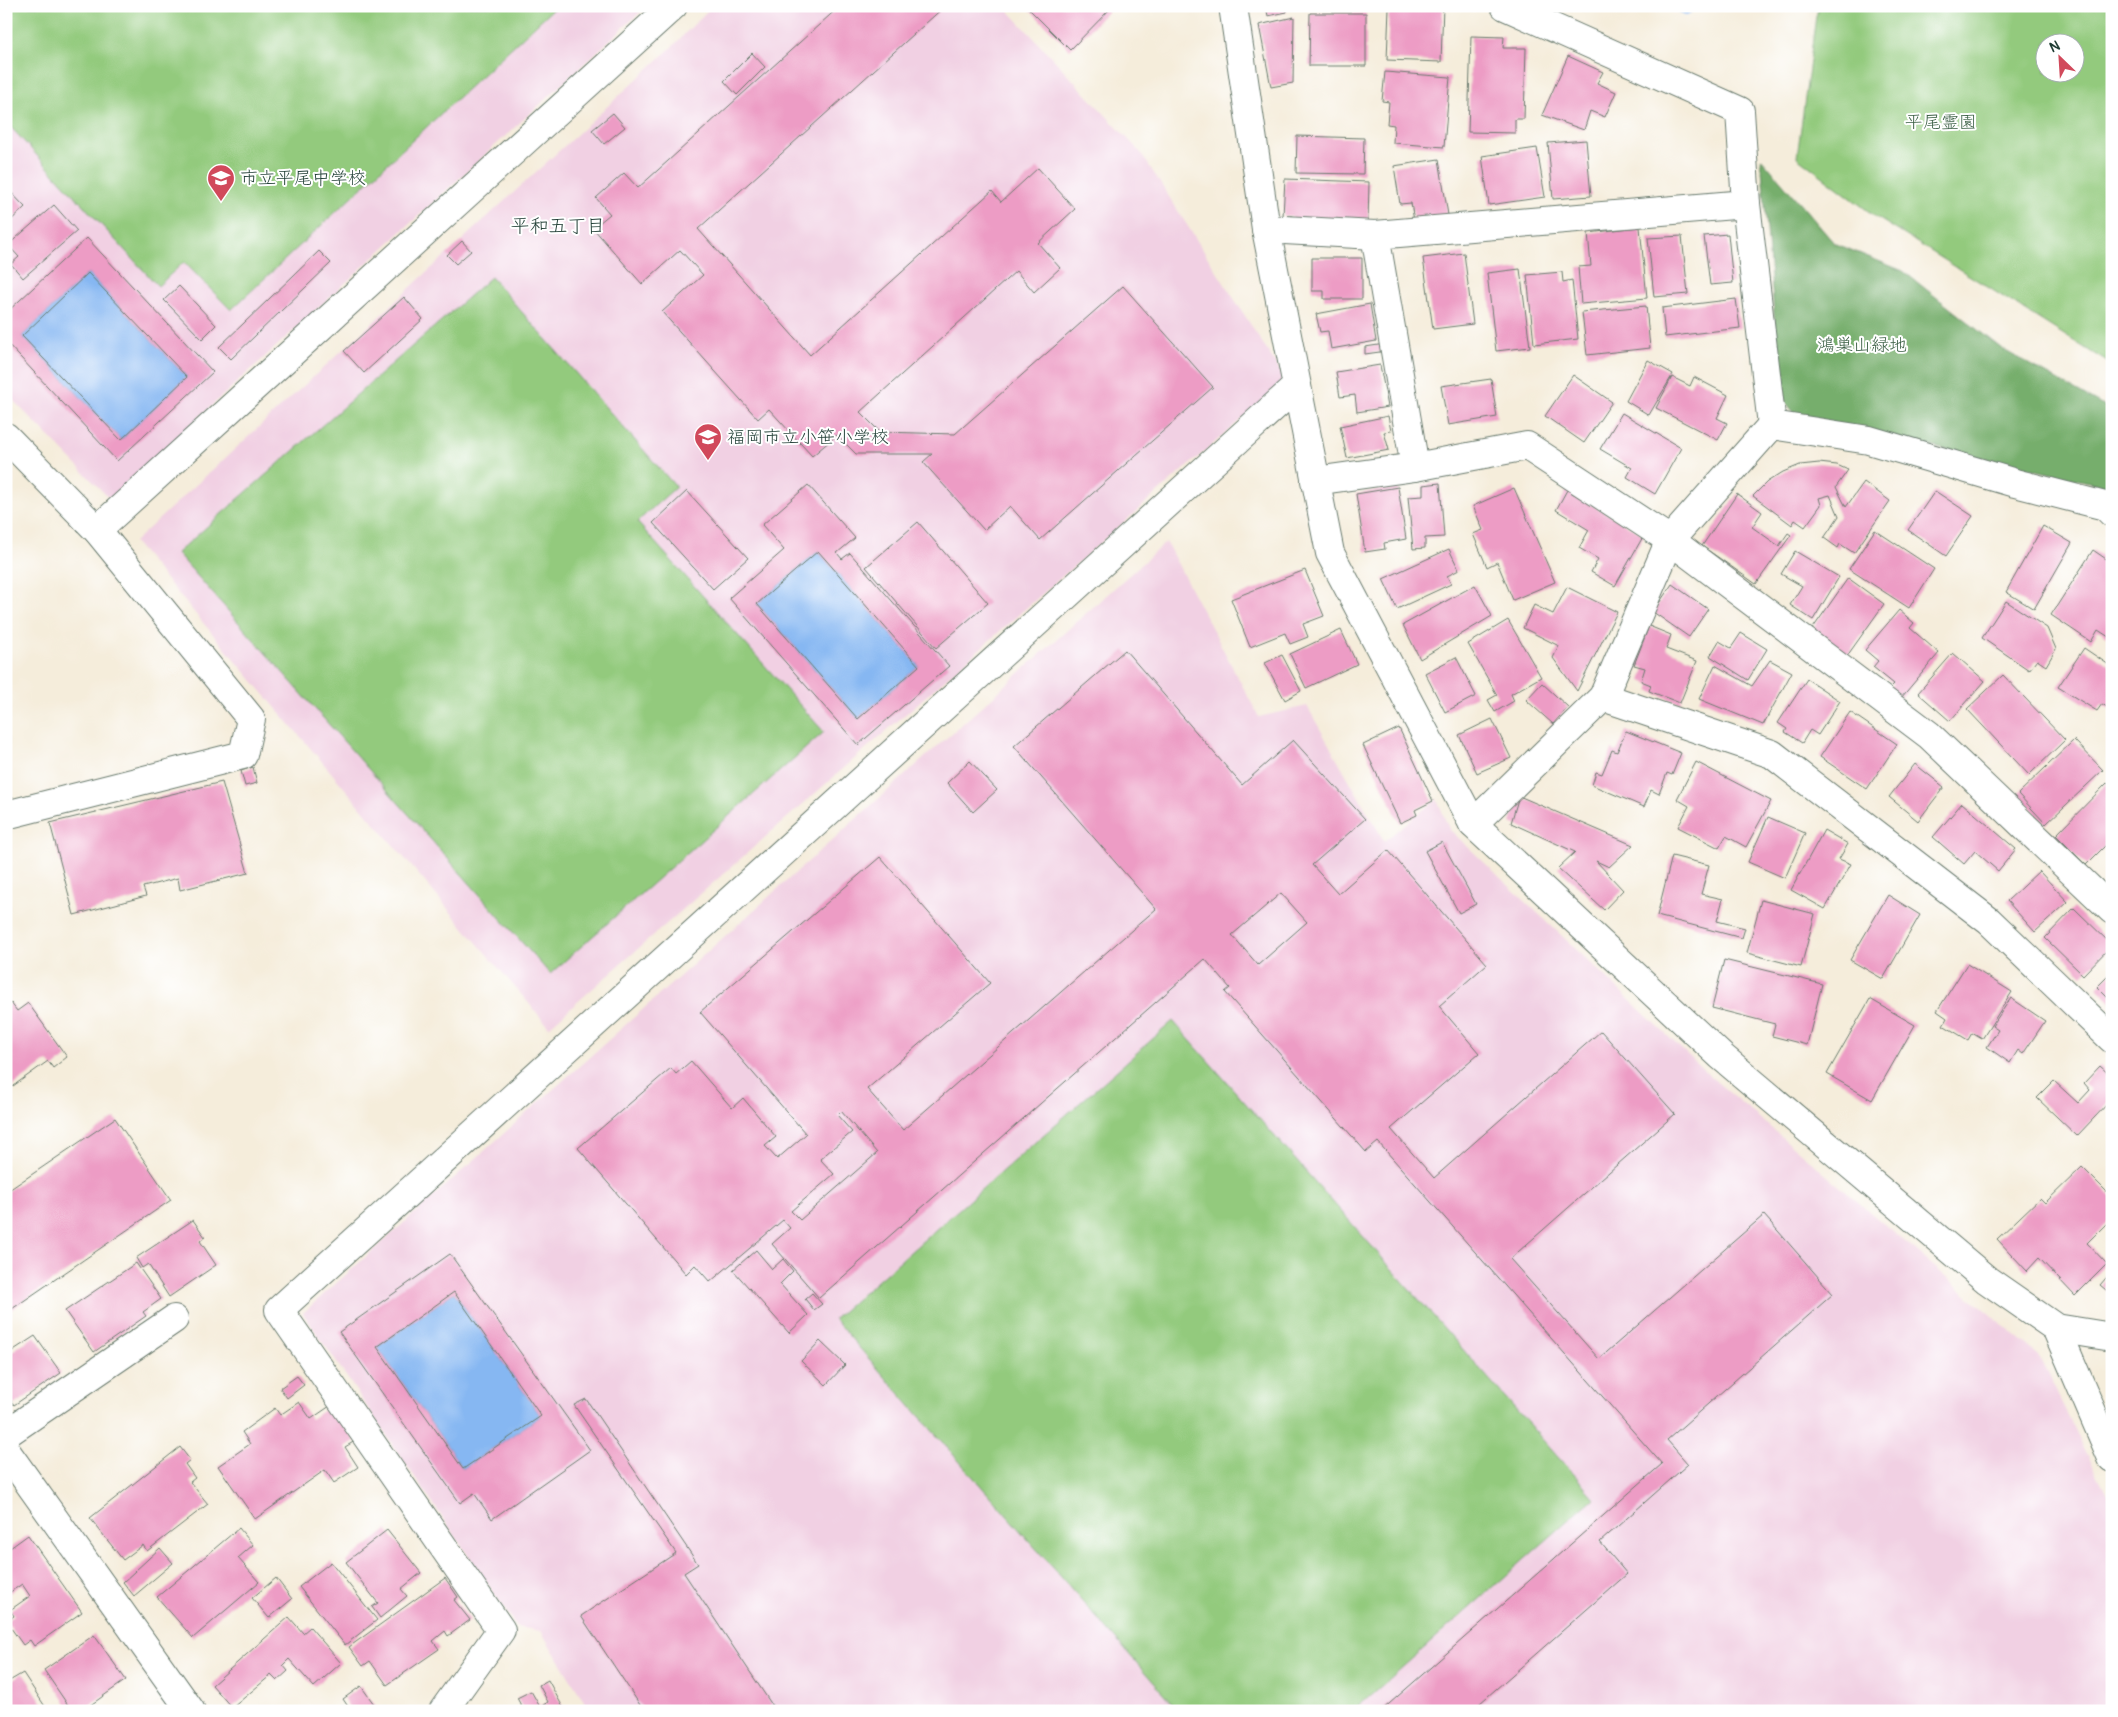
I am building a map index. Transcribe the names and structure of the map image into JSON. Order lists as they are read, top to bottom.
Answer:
{
  "districts": ["平和五丁目"],
  "parks": ["平尾霊園", "鴻巣山緑地"],
  "places": {
    "school or university": ["市立平尾中学校", "福岡市立小笹小学校"]
  },
  "north": "top left"
}
